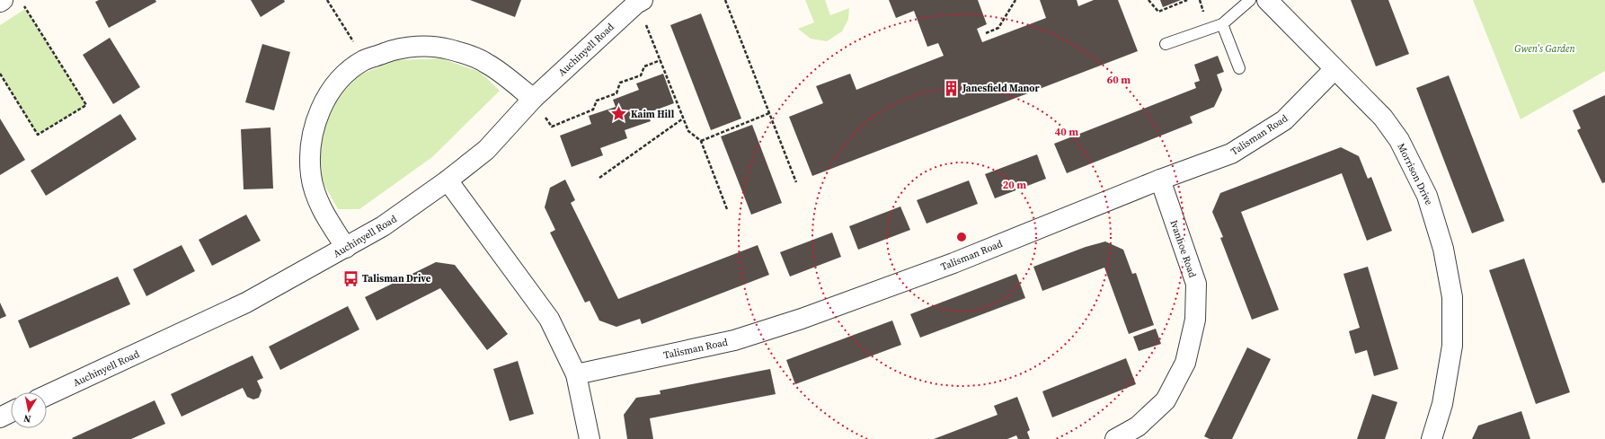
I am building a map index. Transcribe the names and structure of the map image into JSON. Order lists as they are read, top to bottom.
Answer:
{
  "streets": {
    "street": [
      "Auchinyell Road",
      "Talisman Road",
      "Morrison Drive",
      "Ivanhoe Road"
    ]
  },
  "crossings": [
    ["Talisman Road", "Morrison Drive"],
    ["Talisman Road", "Ivanhoe Road"]
  ],
  "parks": ["Gwen's Garden"],
  "places": {
    "building": ["Janesfield Manor"],
    "place": ["Kaim Hill"],
    "bus stop": ["Talisman Drive"]
  },
  "north": "bottom",
  "rings": ["60 m", "40 m", "20 m"]
}
